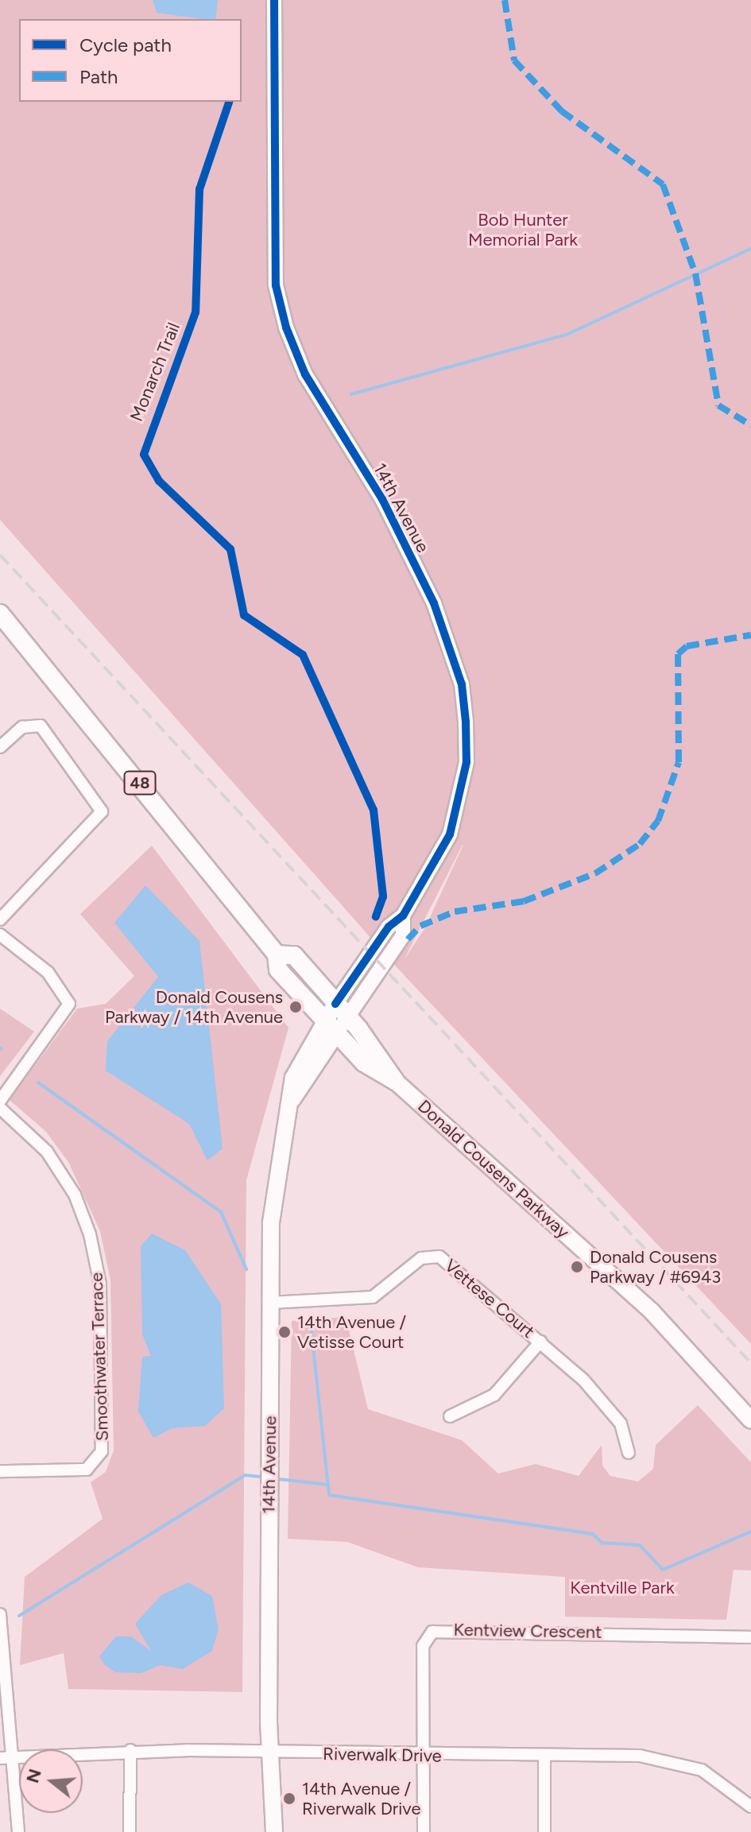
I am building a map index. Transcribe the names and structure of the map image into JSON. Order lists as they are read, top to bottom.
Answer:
{
  "streets": {
    "main road": ["14th Avenue", "48", "Donald Cousens Parkway"],
    "street": [
      "Vettese Court",
      "Smoothwater Terrace",
      "Kentview Crescent",
      "Riverwalk Drive"
    ],
    "cycle path": ["Monarch Trail"]
  },
  "crossings": [
    ["14th Avenue", "Donald Cousens Parkway"],
    ["14th Avenue", "Vettese Court"],
    ["14th Avenue", "Riverwalk Drive"],
    ["Kentview Crescent", "Riverwalk Drive"]
  ],
  "parks": ["Bob Hunter Memorial Park", "Kentville Park"],
  "places": [
    "Donald Cousens Parkway / 14th Avenue",
    "Donald Cousens Parkway / #6943",
    "14th Avenue / Vetisse Court",
    "14th Avenue / Riverwalk Drive"
  ],
  "legend": ["Cycle path", "Path"],
  "north": "left"
}
